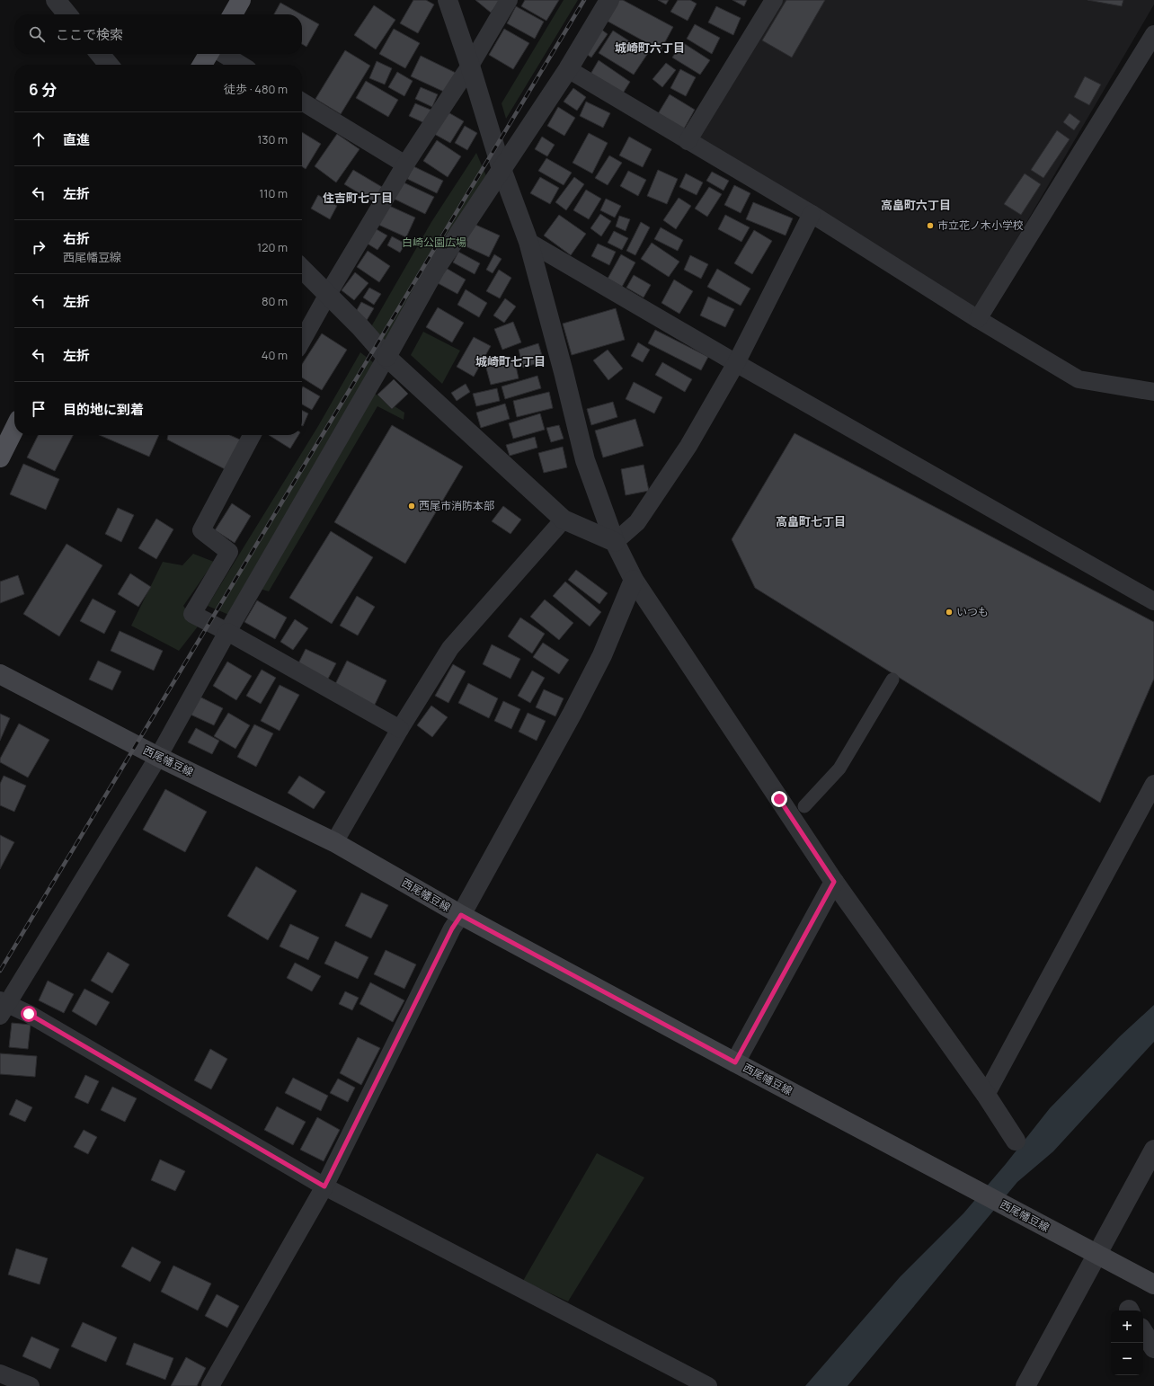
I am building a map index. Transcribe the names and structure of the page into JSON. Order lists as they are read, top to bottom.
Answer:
{
  "streets": {
    "main road": ["西尾幡豆線"]
  },
  "districts": [
    "城崎町六丁目",
    "住吉町七丁目",
    "高畠町六丁目",
    "城崎町七丁目",
    "高畠町七丁目"
  ],
  "parks": ["白崎公園広場"],
  "places": ["市立花ノ木小学校", "西尾市消防本部", "いつも"],
  "page": {
    "search": "ここで検索",
    "heading": ["6 分", "徒歩 · 480 m"],
    "list": [
      ["直進", "130 m"],
      ["左折", "110 m"],
      ["右折", "西尾幡豆線", "120 m"],
      ["左折", "80 m"],
      ["左折", "40 m"],
      "目的地に到着"
    ],
    "map_buttons": ["+", "−"]
  }
}
